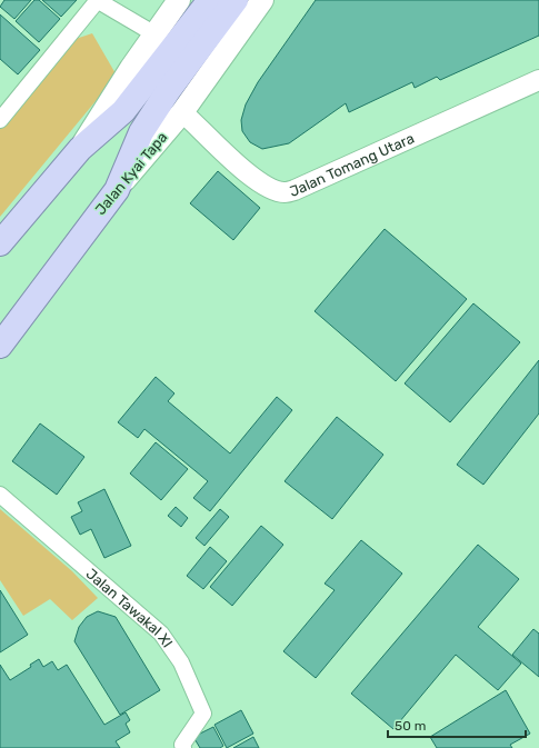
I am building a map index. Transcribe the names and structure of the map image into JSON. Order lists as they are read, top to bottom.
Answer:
{
  "streets": {
    "main road": ["Jalan Kyai Tapa"],
    "street": ["Jalan Tomang Utara", "Jalan Tawakal XI"]
  },
  "crossings": [
    ["Jalan Tomang Utara", "Jalan Kyai Tapa"]
  ],
  "scale_bar": "50 m"
}
